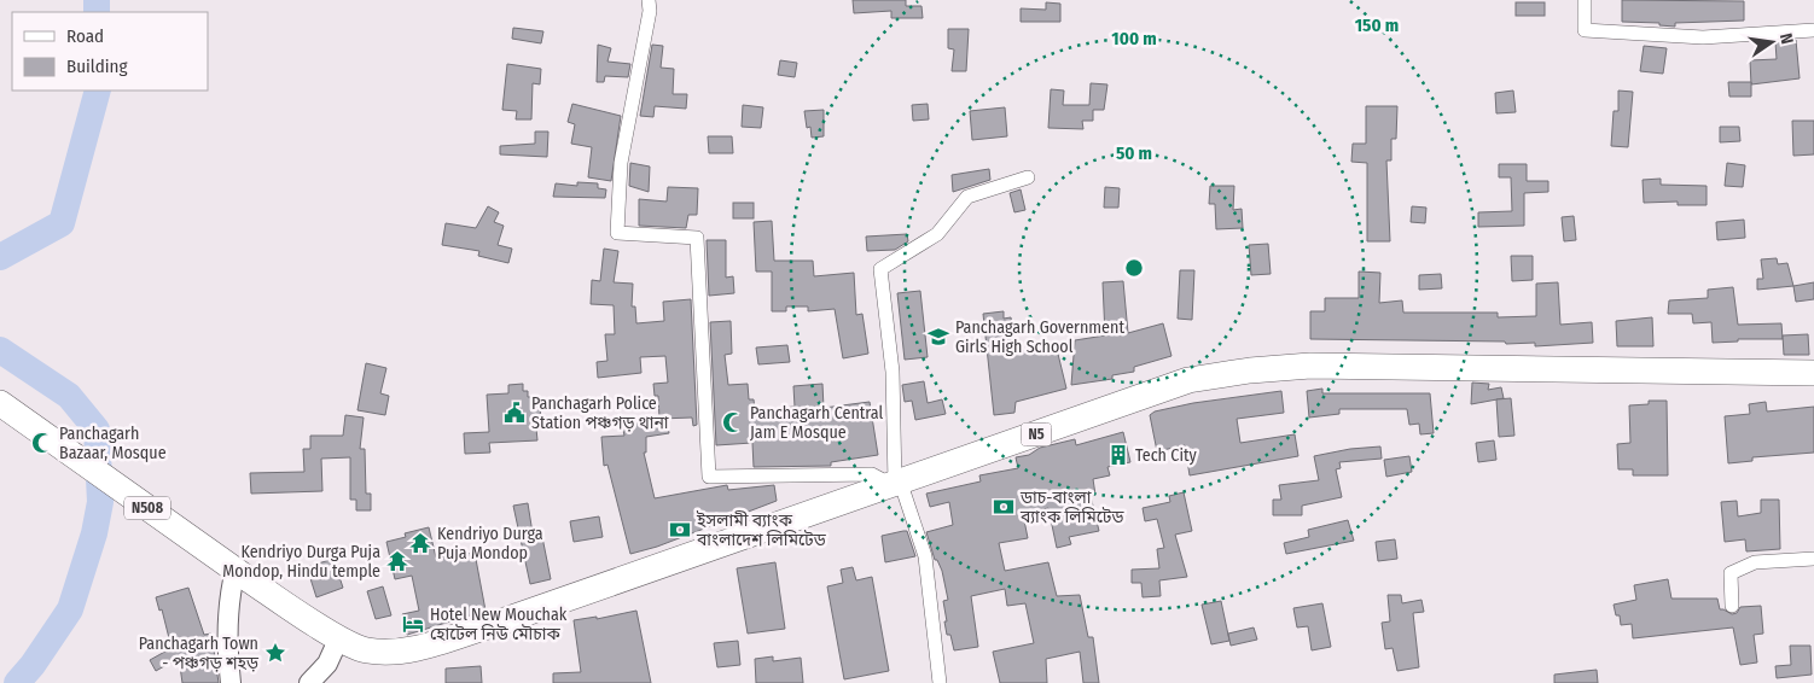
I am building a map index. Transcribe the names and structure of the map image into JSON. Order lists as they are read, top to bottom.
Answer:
{
  "streets": {
    "highway": ["N5", "N508"]
  },
  "crossings": [
    ["N5", "N508"]
  ],
  "places": {
    "school or university": ["Panchagarh Government Girls High School"],
    "public building": ["Panchagarh Police Station পঞ্চগড় থানা"],
    "mosque": ["Panchagarh Central Jam E Mosque", "Panchagarh Bazaar, Mosque"],
    "building": ["Tech City"],
    "bank": ["ডাচ-বাংলা ব্যাংক লিমিটেড", "ইসলামী ব্যাংক বাংলাদেশ লিমিটেড"],
    "temple": ["Kendriyo Durga Puja Mondop", "Kendriyo Durga Puja Mondop, Hindu temple"],
    "hotel": ["Hotel New Mouchak হোটেল নিউ মৌচাক"],
    "place": ["Panchagarh Town - পঞ্চগড় শহড়"]
  },
  "legend": ["Road", "Building"],
  "north": "right",
  "rings": ["150 m", "100 m", "50 m"]
}
